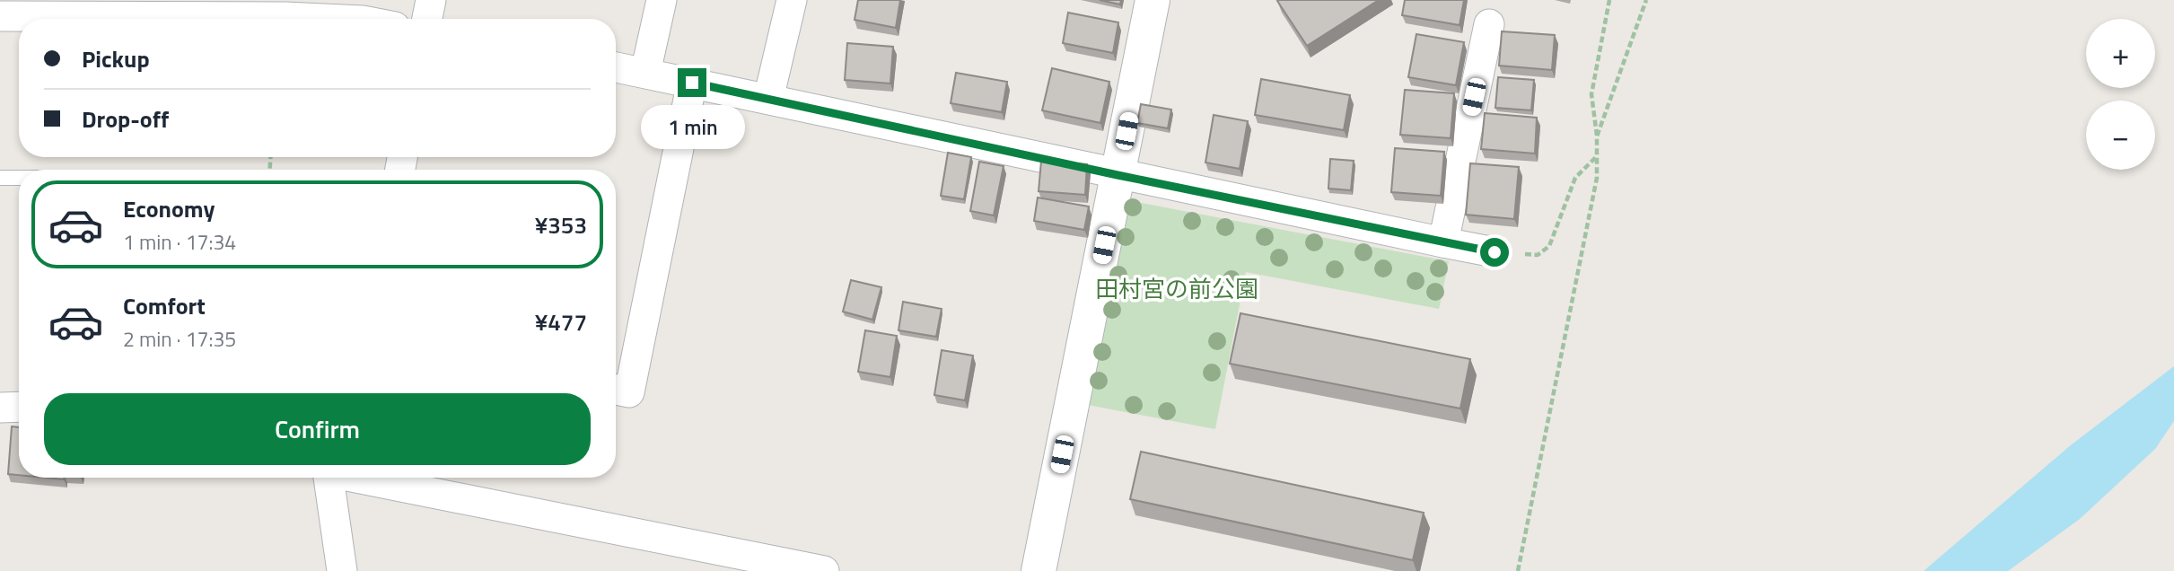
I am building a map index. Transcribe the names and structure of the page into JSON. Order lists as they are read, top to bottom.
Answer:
{
  "parks": ["田村宮の前公園"],
  "page": {
    "map_buttons": ["+", "−"],
    "banner": ["Pickup", "Drop-off"],
    "bubble": "1 min",
    "list": [
      {
        "name": "Economy",
        "note": "1 min · 17:34",
        "value": "¥353"
      },
      {
        "name": "Comfort",
        "note": "2 min · 17:35",
        "value": "¥477"
      }
    ],
    "buttons": "Confirm"
  }
}
